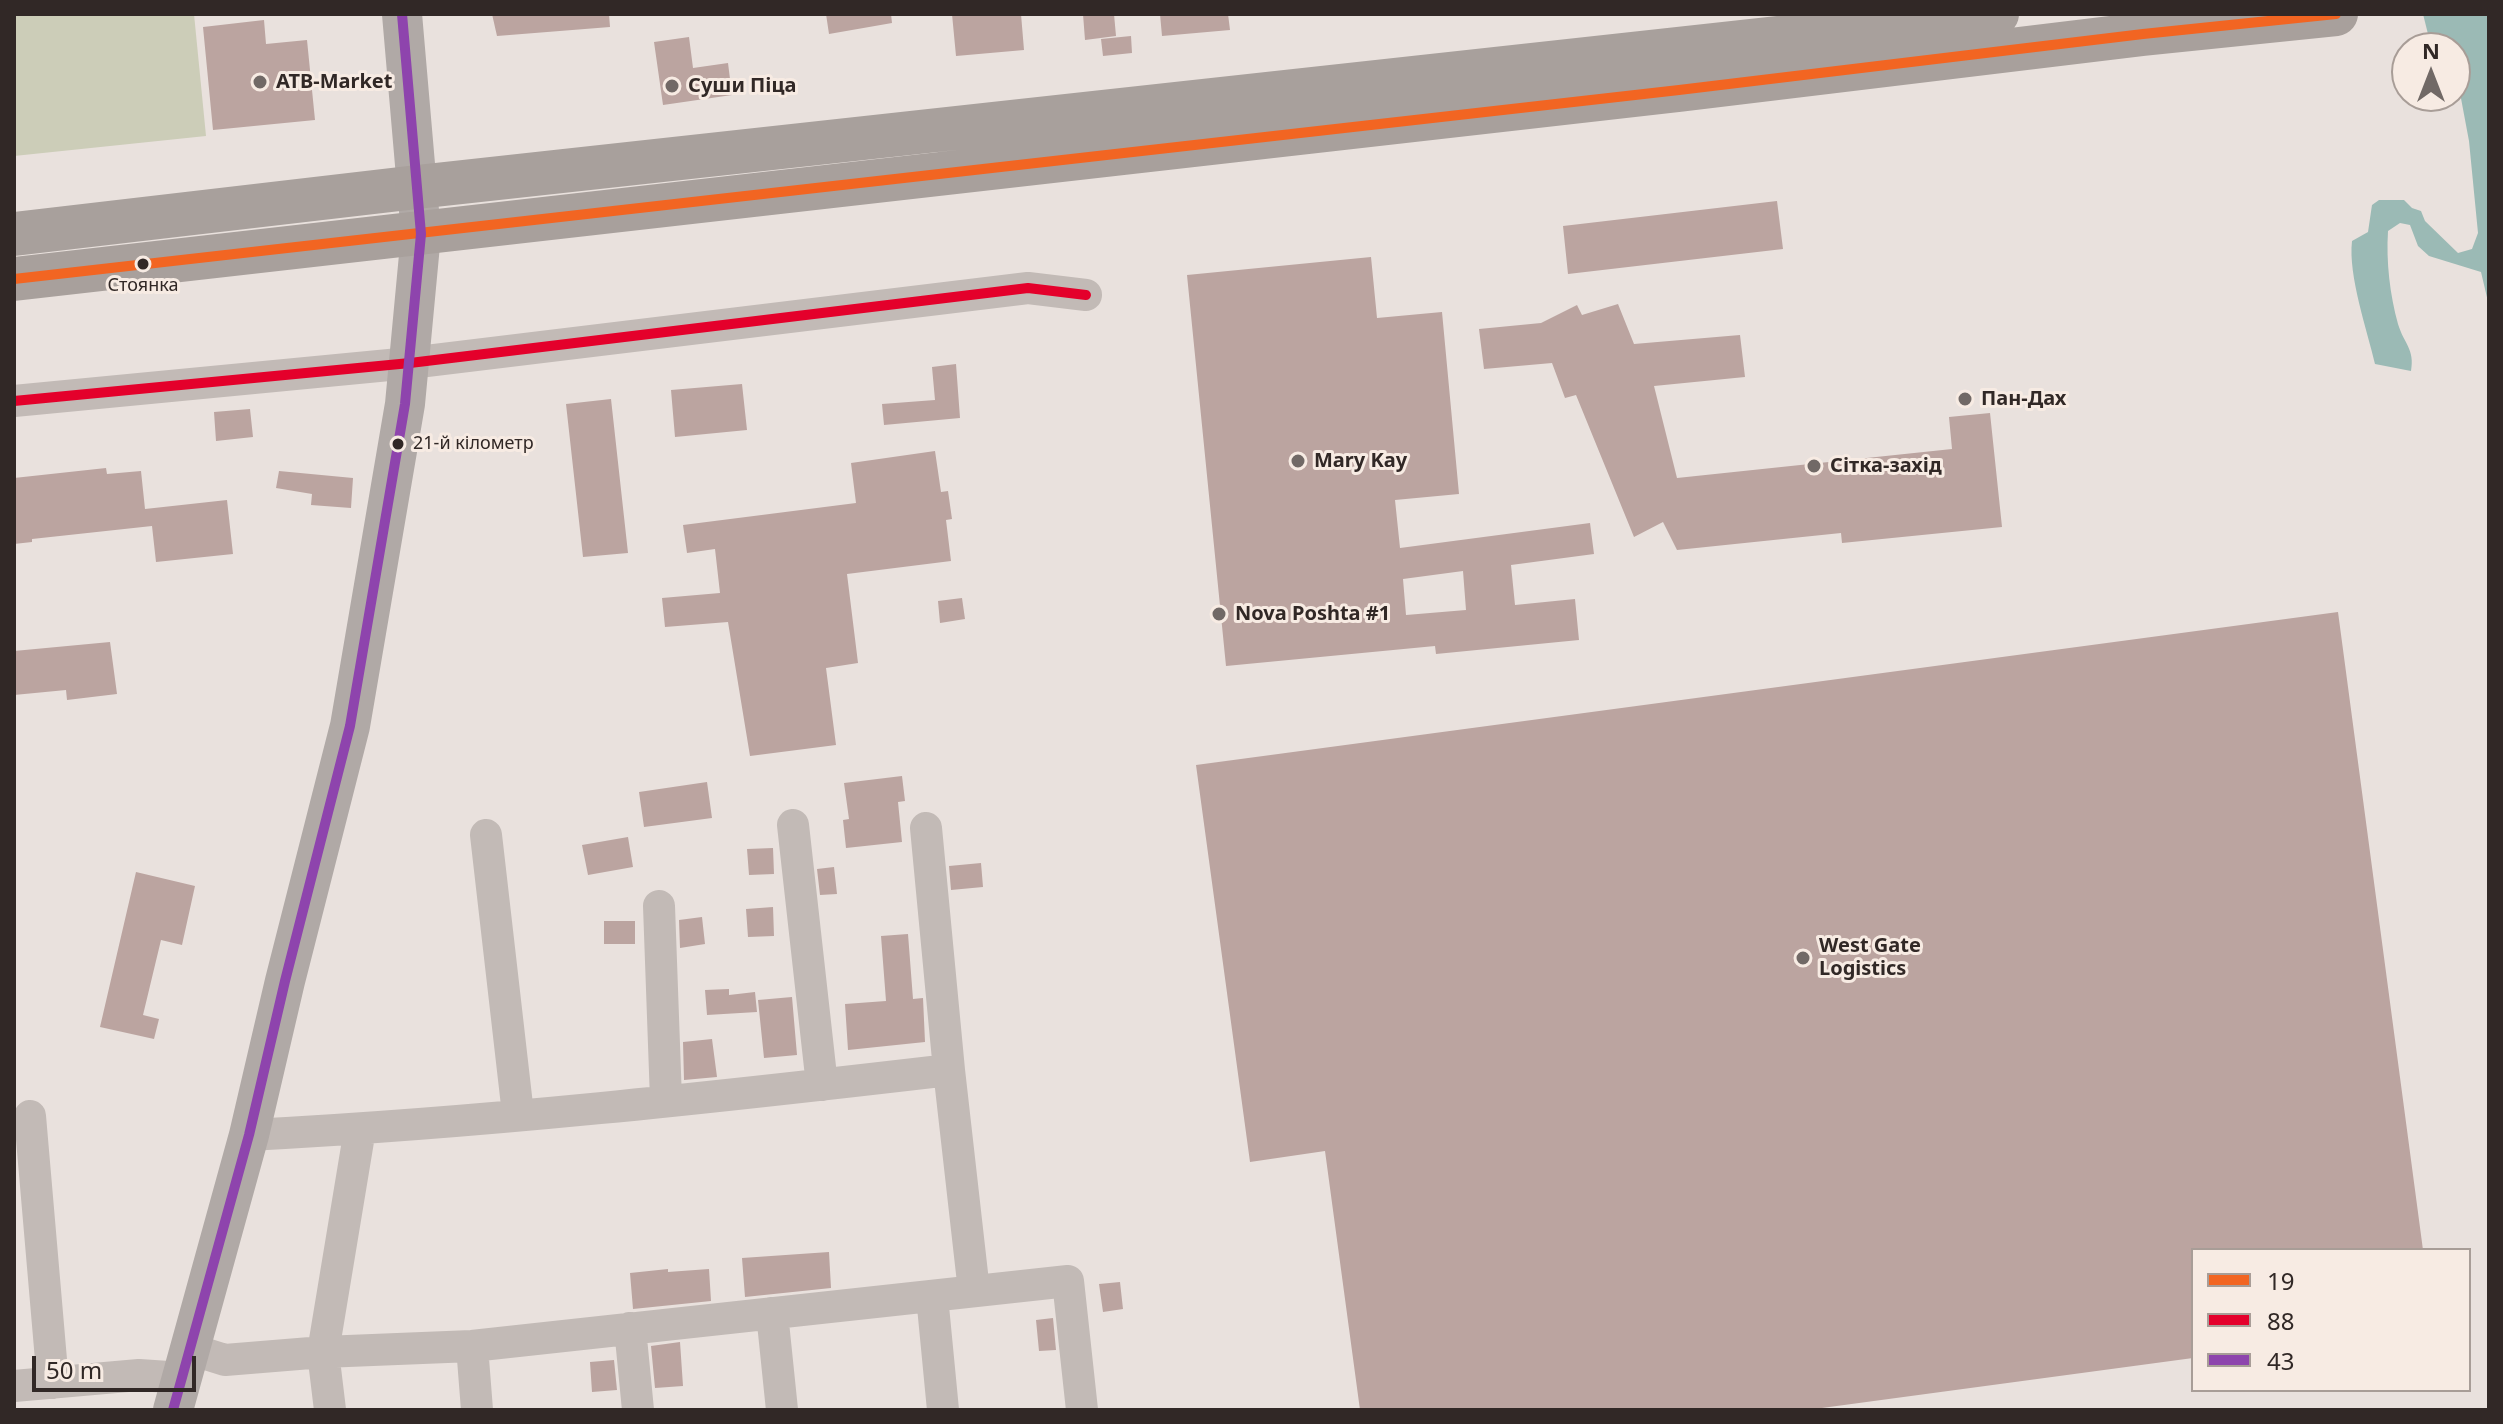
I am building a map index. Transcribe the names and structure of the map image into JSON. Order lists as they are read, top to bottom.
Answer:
{
  "places": [
    "ATB-Market",
    "Суши Піца",
    "Стоянка",
    "Пан-Дах",
    "21-й кілометр",
    "Mary Kay",
    "Сітка-захід",
    "Nova Poshta #1",
    "West Gate Logistics"
  ],
  "lines": ["transit line 19", "transit line 43", "transit line 88"],
  "legend": ["19", "88", "43"],
  "scale_bar": "50 m",
  "north": "top"
}
